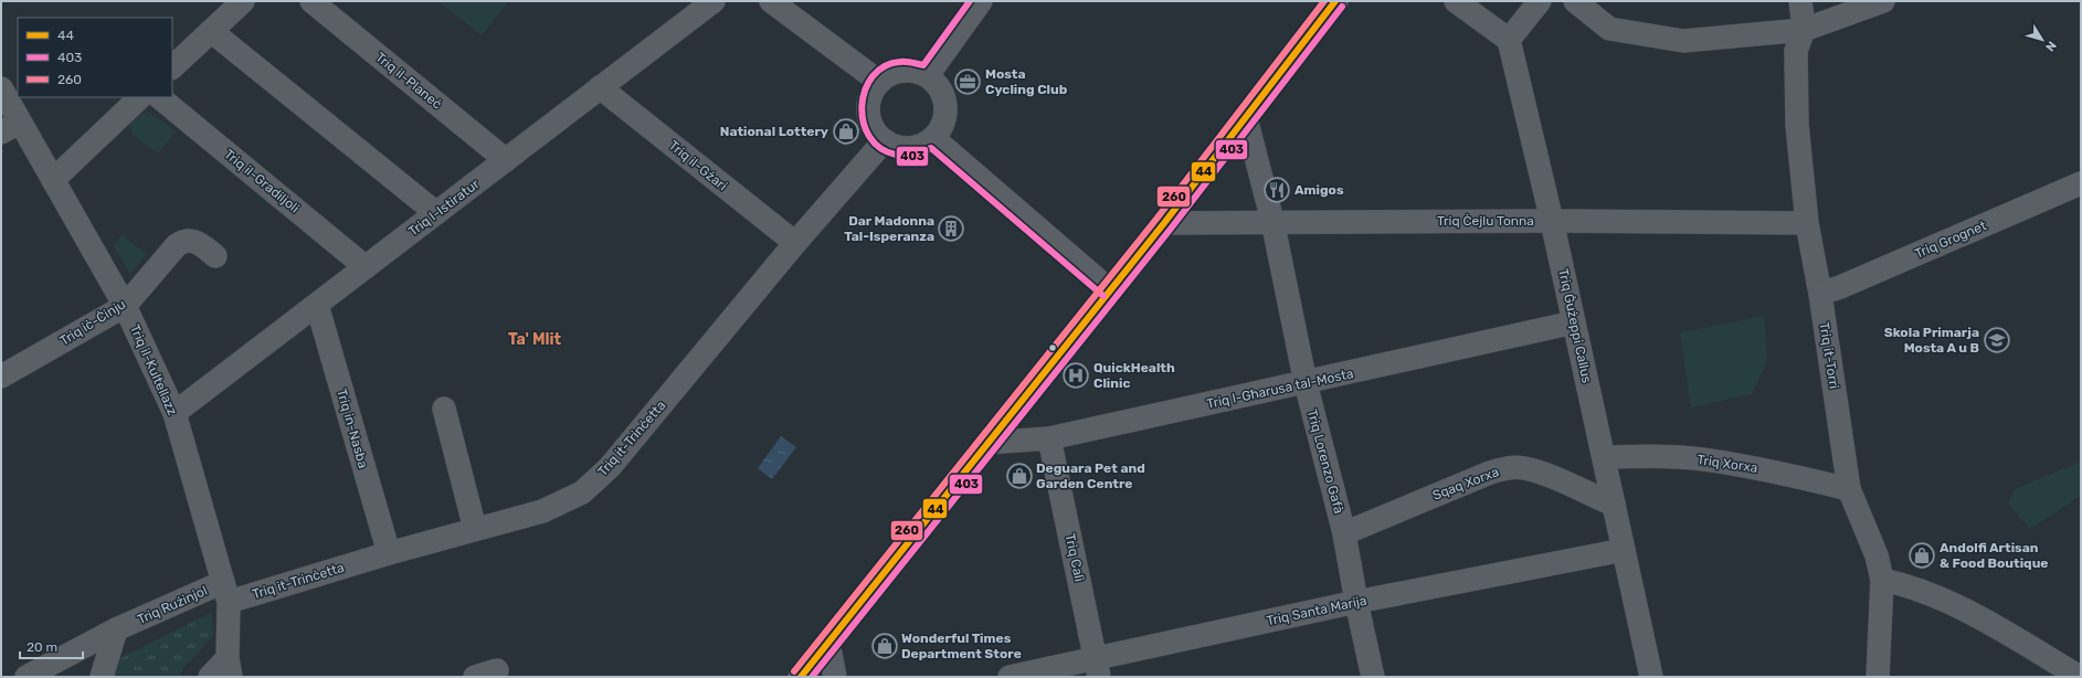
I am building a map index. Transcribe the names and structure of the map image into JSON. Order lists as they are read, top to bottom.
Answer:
{
  "streets": {
    "street": [
      "Triq il-Planeċ",
      "Triq il-Gżari",
      "Triq il-Gradiljoli",
      "Triq l-Istiratur",
      "Triq Ċejlu Tonna",
      "Triq Grognet",
      "Triq iċ-Ċinju",
      "Triq Ġużeppi Callus",
      "Triq it-Torri",
      "Triq il-Kultellazz",
      "Triq l-Għarusa tal-Mosta",
      "Triq in-Nasba",
      "Triq it-Trinċetta",
      "Triq Lorenzo Gafà",
      "Triq Xorxa",
      "Sqaq Xorxa",
      "Triq Calì",
      "Triq Rużinjol",
      "Triq Santa Marija"
    ]
  },
  "crossings": [
    ["Triq il-Planeċ", "Triq l-Istiratur"],
    ["Triq il-Gżari", "Triq l-Istiratur"],
    ["Triq il-Gżari", "Triq it-Trinċetta"],
    ["Triq il-Gradiljoli", "Triq l-Istiratur"],
    ["Triq l-Istiratur", "Triq il-Kultellazz"],
    ["Triq l-Istiratur", "Triq in-Nasba"],
    ["Triq Ċejlu Tonna", "Triq Ġużeppi Callus"],
    ["Triq Ċejlu Tonna", "Triq it-Torri"],
    ["Triq Ċejlu Tonna", "Triq Lorenzo Gafà"],
    ["Triq Grognet", "Triq it-Torri"],
    ["Triq iċ-Ċinju", "Triq il-Kultellazz"],
    ["Triq Ġużeppi Callus", "Triq l-Għarusa tal-Mosta"],
    ["Triq Ġużeppi Callus", "Triq Xorxa"],
    ["Triq Ġużeppi Callus", "Sqaq Xorxa"],
    ["Triq Ġużeppi Callus", "Triq Santa Marija"],
    ["Triq it-Torri", "Triq Xorxa"],
    ["Triq il-Kultellazz", "Triq it-Trinċetta"],
    ["Triq il-Kultellazz", "Triq Rużinjol"],
    ["Triq l-Għarusa tal-Mosta", "Triq Lorenzo Gafà"],
    ["Triq l-Għarusa tal-Mosta", "Triq Calì"],
    ["Triq in-Nasba", "Triq it-Trinċetta"],
    ["Triq it-Trinċetta", "Triq Rużinjol"],
    ["Triq Lorenzo Gafà", "Sqaq Xorxa"],
    ["Triq Lorenzo Gafà", "Triq Santa Marija"],
    ["Triq Calì", "Triq Santa Marija"]
  ],
  "districts": ["Ta' Mlit"],
  "places": {
    "office": ["Mosta Cycling Club"],
    "shop": [
      "National Lottery",
      "Deguara Pet and Garden Centre",
      "Andolfi Artisan & Food Boutique",
      "Wonderful Times Department Store"
    ],
    "restaurant": ["Amigos"],
    "building": ["Dar Madonna Tal-Isperanza"],
    "school or university": ["Skola Primarja Mosta A u B"],
    "hospital": ["QuickHealth Clinic"]
  },
  "lines": ["transit line 44", "transit line 403", "transit line 260"],
  "legend": ["44", "403", "260"],
  "scale_bar": "20 m",
  "north": "bottom right"
}
